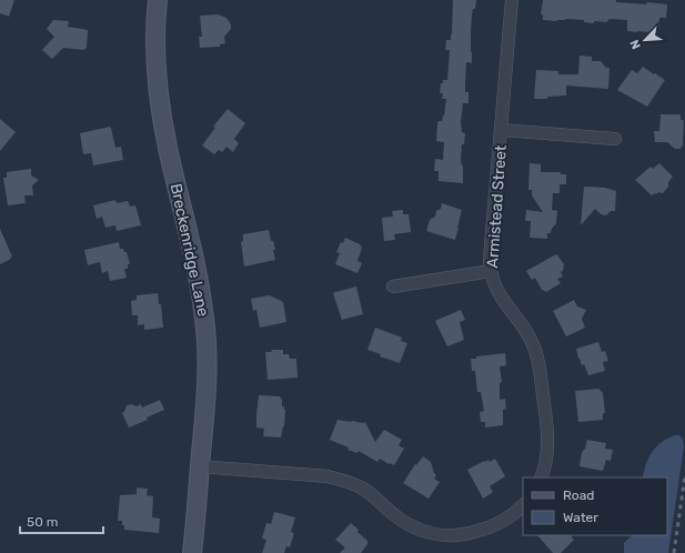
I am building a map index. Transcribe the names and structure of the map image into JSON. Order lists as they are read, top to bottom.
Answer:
{
  "streets": {
    "street": ["Armistead Street", "Breckenridge Lane"]
  },
  "legend": ["Road", "Water"],
  "scale_bar": "50 m",
  "north": "bottom left"
}
